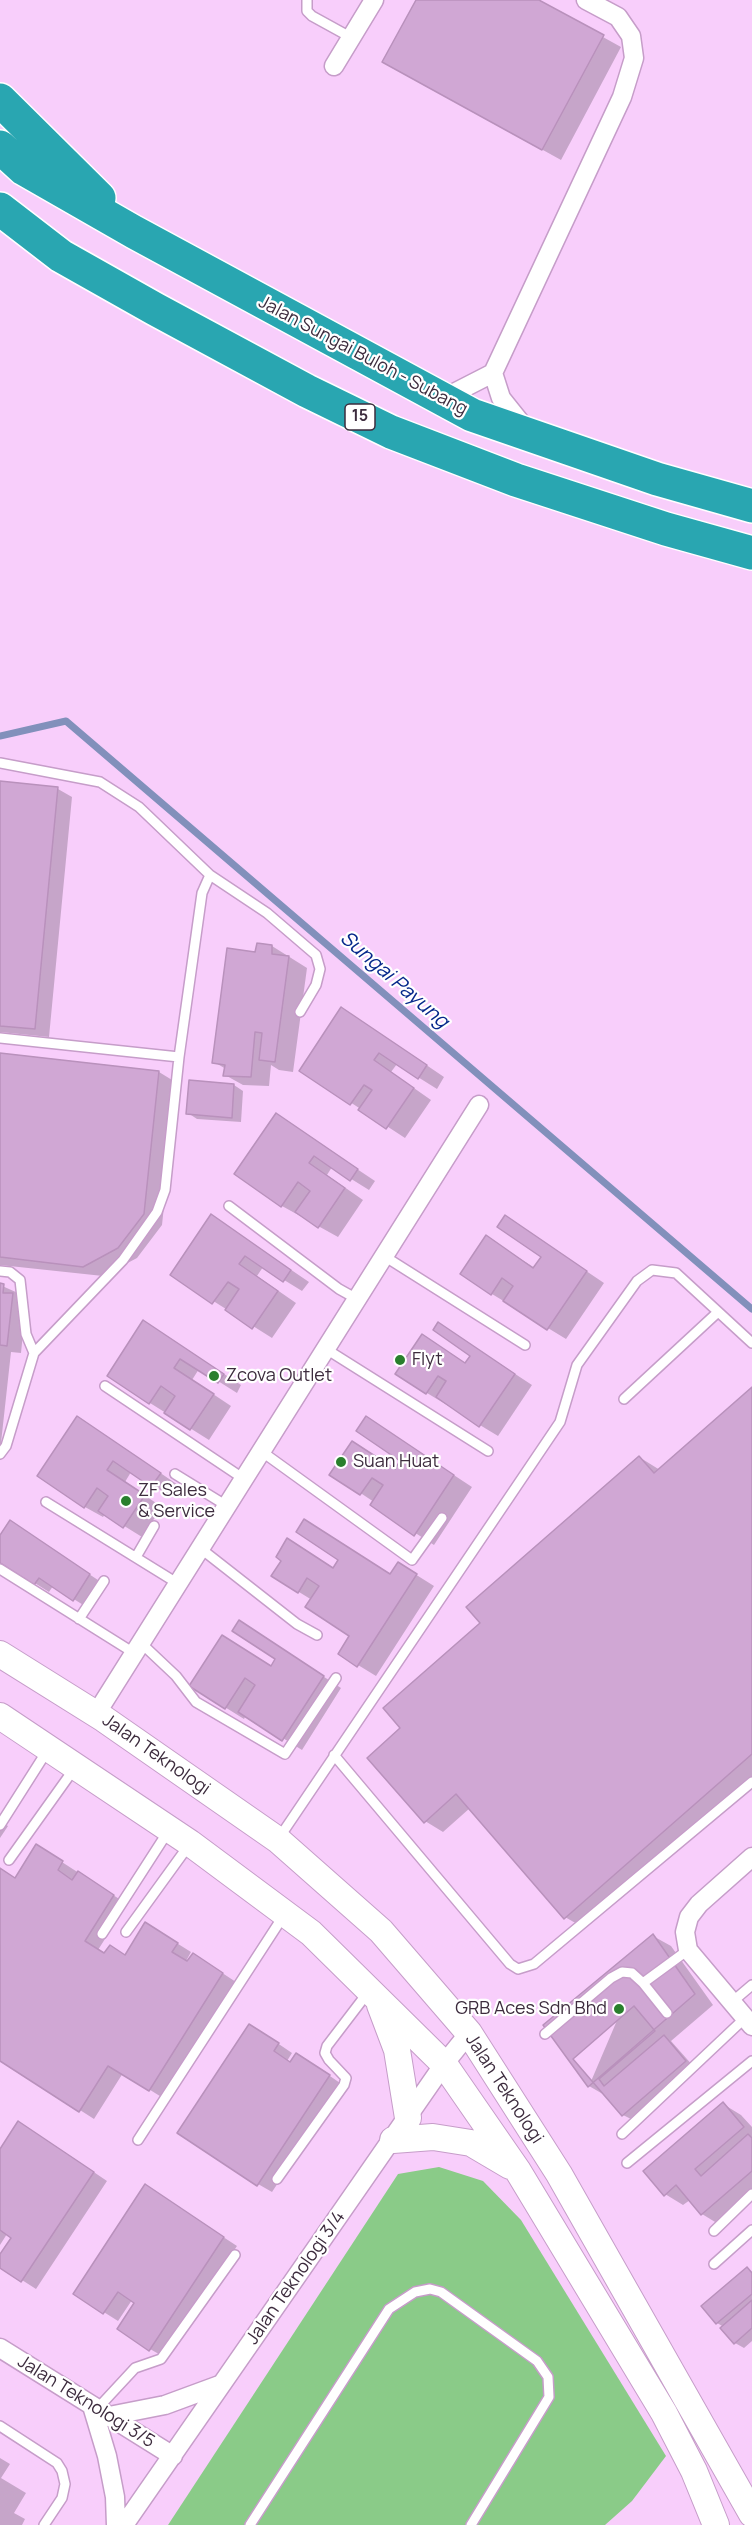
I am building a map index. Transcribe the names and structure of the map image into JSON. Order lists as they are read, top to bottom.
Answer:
{
  "streets": {
    "highway": ["Jalan Sungai Buloh - Subang", "15"],
    "street": ["Jalan Teknologi", "Jalan Teknologi 3/4", "Jalan Teknologi 3/5"]
  },
  "crossings": [
    ["Jalan Teknologi", "Jalan Teknologi 3/4"],
    ["Jalan Teknologi 3/4", "Jalan Teknologi 3/5"]
  ],
  "water": ["Sungai Payung"],
  "places": [
    "Flyt",
    "Zcova Outlet",
    "Suan Huat",
    "ZF Sales & Service",
    "GRB Aces Sdn Bhd"
  ]
}
